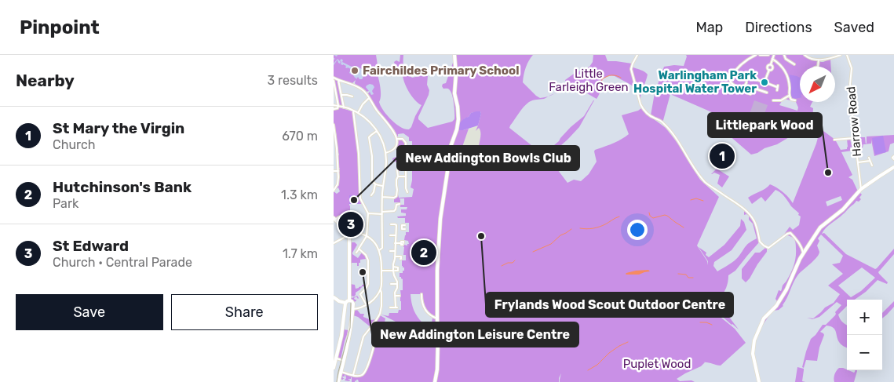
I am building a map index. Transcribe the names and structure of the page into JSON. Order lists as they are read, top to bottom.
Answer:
{
  "streets": {
    "street": ["Harrow Road"]
  },
  "parks": ["Little Farleigh Green", "Puplet Wood"],
  "places": [
    "Fairchildes Primary School",
    "Warlingham Park Hospital Water Tower",
    "Littlepark Wood",
    "New Addington Bowls Club",
    "Frylands Wood Scout Outdoor Centre",
    "New Addington Leisure Centre"
  ],
  "north": "bottom left",
  "page": {
    "header": "Pinpoint",
    "nav": ["Map", "Directions", "Saved"],
    "heading": ["Nearby", "3 results"],
    "list": [
      {
        "mark": "1",
        "name": "St Mary the Virgin",
        "note": "Church",
        "value": "670 m"
      },
      {
        "mark": "2",
        "name": "Hutchinson's Bank",
        "note": "Park",
        "value": "1.3 km"
      },
      {
        "mark": "3",
        "name": "St Edward",
        "note": "Church · Central Parade",
        "value": "1.7 km"
      }
    ],
    "pins": ["1", "3", "2"],
    "buttons": ["Save", "Share"],
    "map_buttons": ["+", "−"]
  }
}
